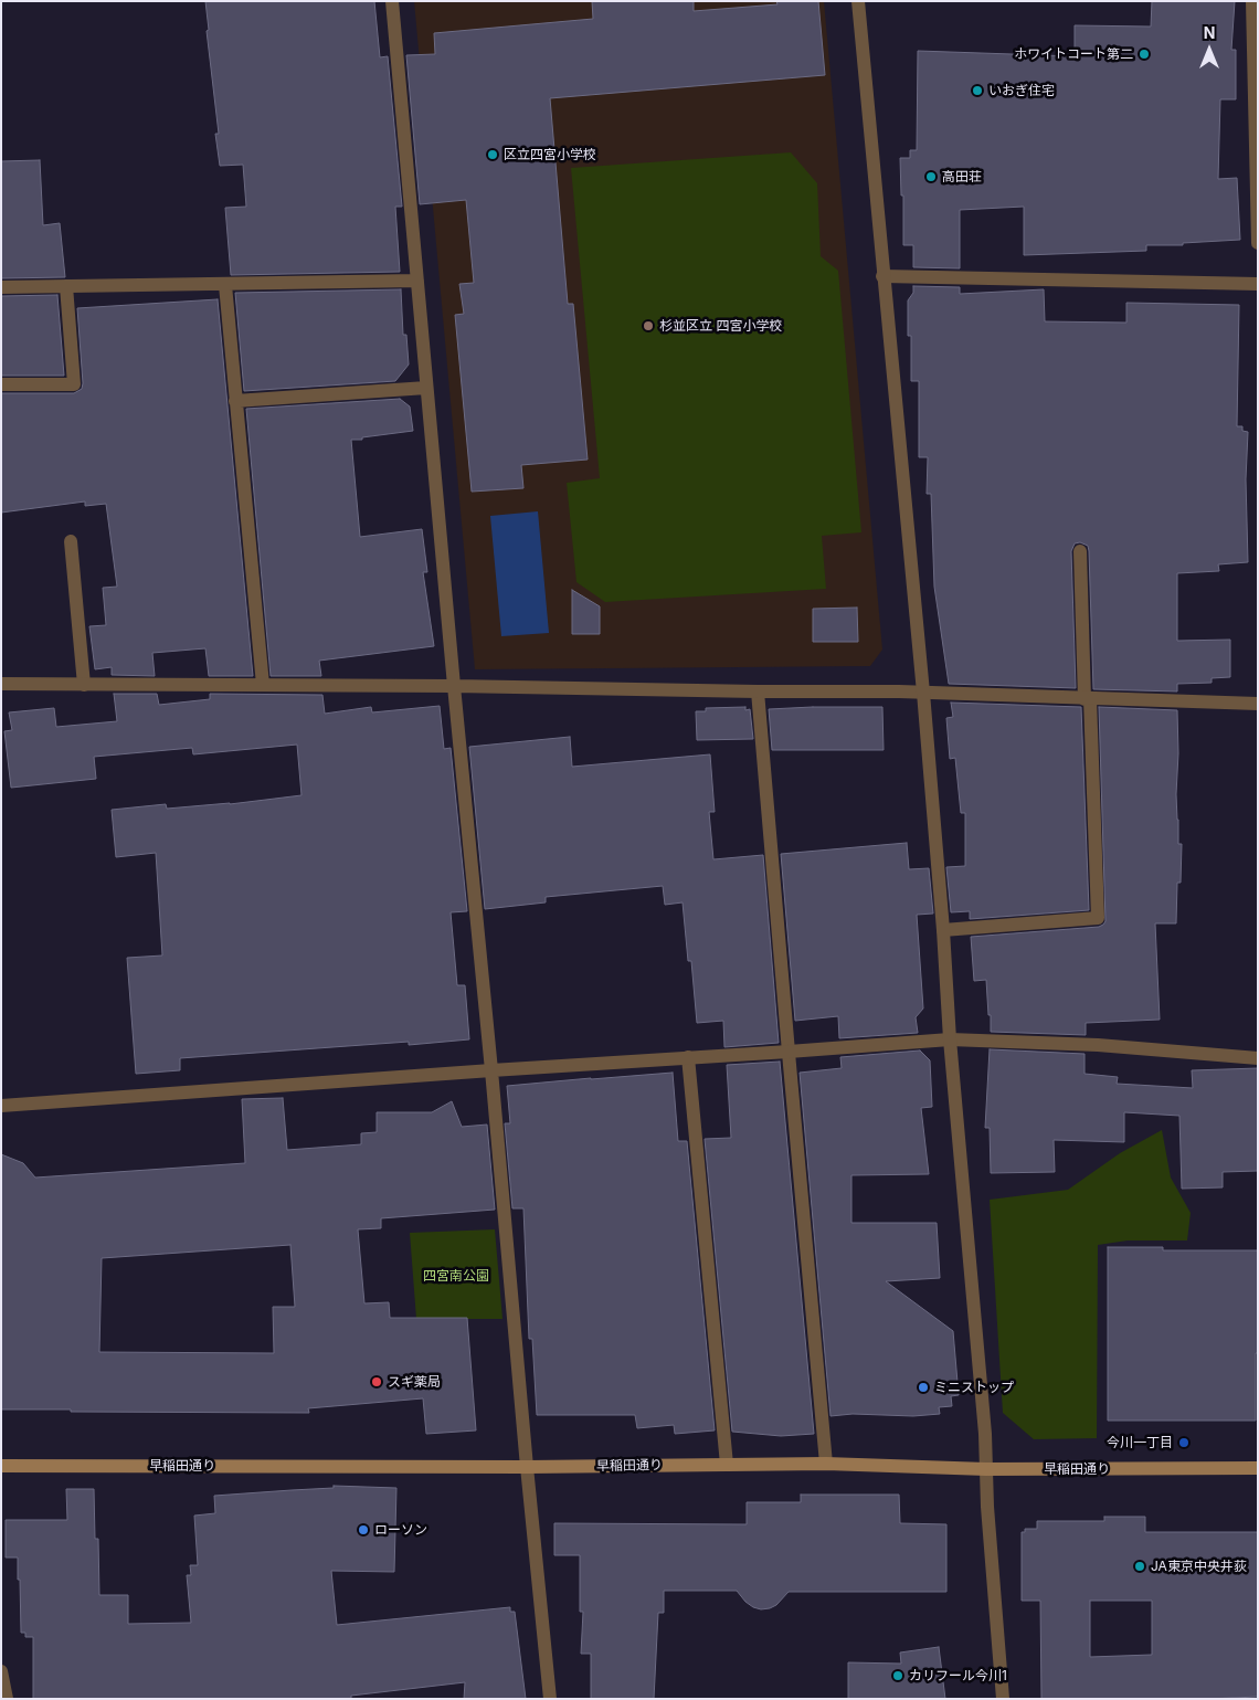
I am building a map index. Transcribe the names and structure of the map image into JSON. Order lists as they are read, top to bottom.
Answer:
{
  "streets": {
    "main road": ["早稲田通り"]
  },
  "parks": ["四宮南公園"],
  "places": [
    "ホワイトコート第二",
    "いおぎ住宅",
    "区立四宮小学校",
    "高田荘",
    "杉並区立 四宮小学校",
    "スギ薬局",
    "ミニストップ",
    "今川一丁目",
    "ローソン",
    "JA東京中央井荻",
    "カリフール今川1"
  ],
  "north": "top"
}
